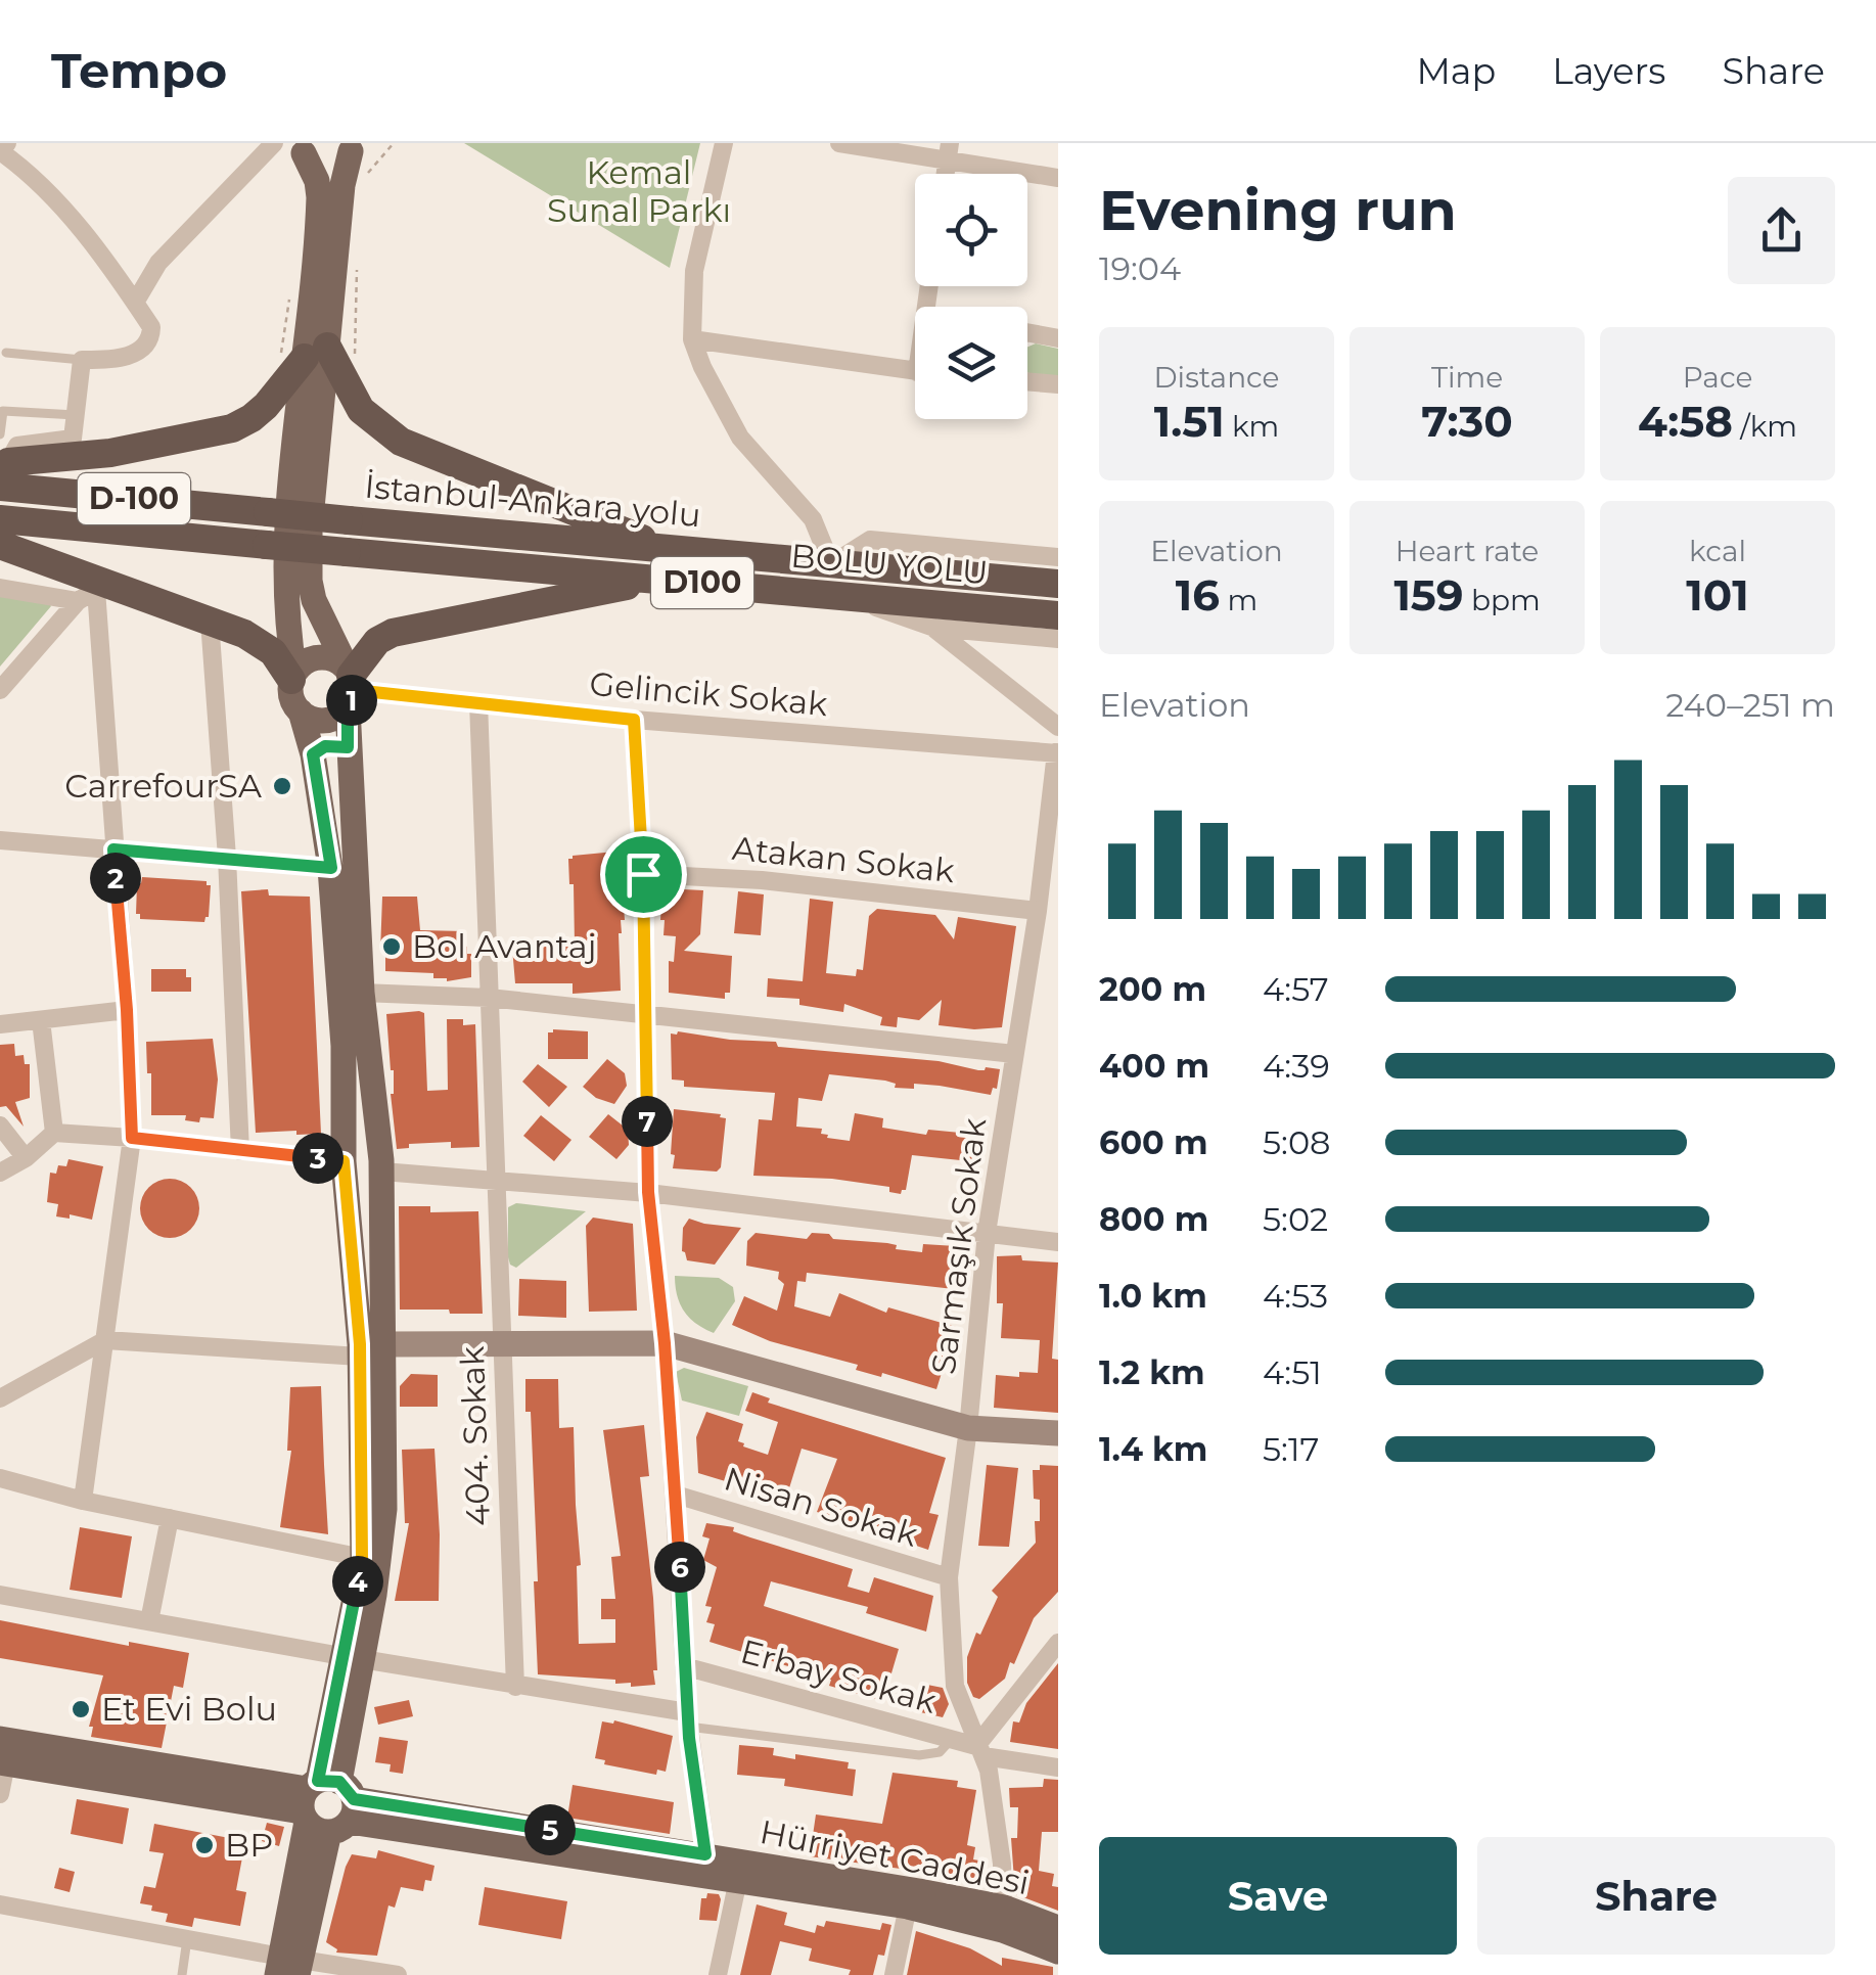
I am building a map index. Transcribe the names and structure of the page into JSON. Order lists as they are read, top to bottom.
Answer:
{
  "streets": {
    "highway": [
      "D-100",
      "İstanbul-Ankara yolu",
      "BOLU YOLU",
      "D100"
    ],
    "main road": ["Hürriyet Caddesi"],
    "street": [
      "Gelincik Sokak",
      "Atakan Sokak",
      "Sarmaşık Sokak",
      "404. Sokak",
      "Nisan Sokak",
      "Erbay Sokak"
    ]
  },
  "crossings": [
    ["D-100", "İstanbul-Ankara yolu"],
    ["İstanbul-Ankara yolu", "BOLU YOLU"],
    ["Gelincik Sokak", "Sarmaşık Sokak"],
    ["Gelincik Sokak", "404. Sokak"],
    ["Atakan Sokak", "Sarmaşık Sokak"],
    ["Sarmaşık Sokak", "Nisan Sokak"],
    ["Sarmaşık Sokak", "Erbay Sokak"],
    ["Sarmaşık Sokak", "Hürriyet Caddesi"]
  ],
  "parks": ["Kemal Sunal Parkı"],
  "places": [
    "CarrefourSA",
    "Bol Avantaj",
    "Et Evi Bolu",
    "BP"
  ],
  "page": {
    "header": "Tempo",
    "nav": ["Map", "Layers", "Share"],
    "heading": ["Evening run", "19:04"],
    "stats": [
      ["Distance", "1.51 km"],
      ["Time", "7:30"],
      ["Pace", "4:58 /km"],
      ["Elevation", "16 m"],
      ["Heart rate", "159 bpm"],
      ["kcal", "101"]
    ],
    "chart": ["Elevation", "240–251 m"],
    "pins": [
      "1",
      "2",
      "7",
      "3",
      "6",
      "4",
      "5"
    ],
    "list": [
      {
        "name": "200 m",
        "note": "4:57"
      },
      {
        "name": "400 m",
        "note": "4:39"
      },
      {
        "name": "600 m",
        "note": "5:08"
      },
      {
        "name": "800 m",
        "note": "5:02"
      },
      {
        "name": "1.0 km",
        "note": "4:53"
      },
      {
        "name": "1.2 km",
        "note": "4:51"
      },
      {
        "name": "1.4 km",
        "note": "5:17"
      }
    ],
    "buttons": ["Save", "Share"]
  }
}
